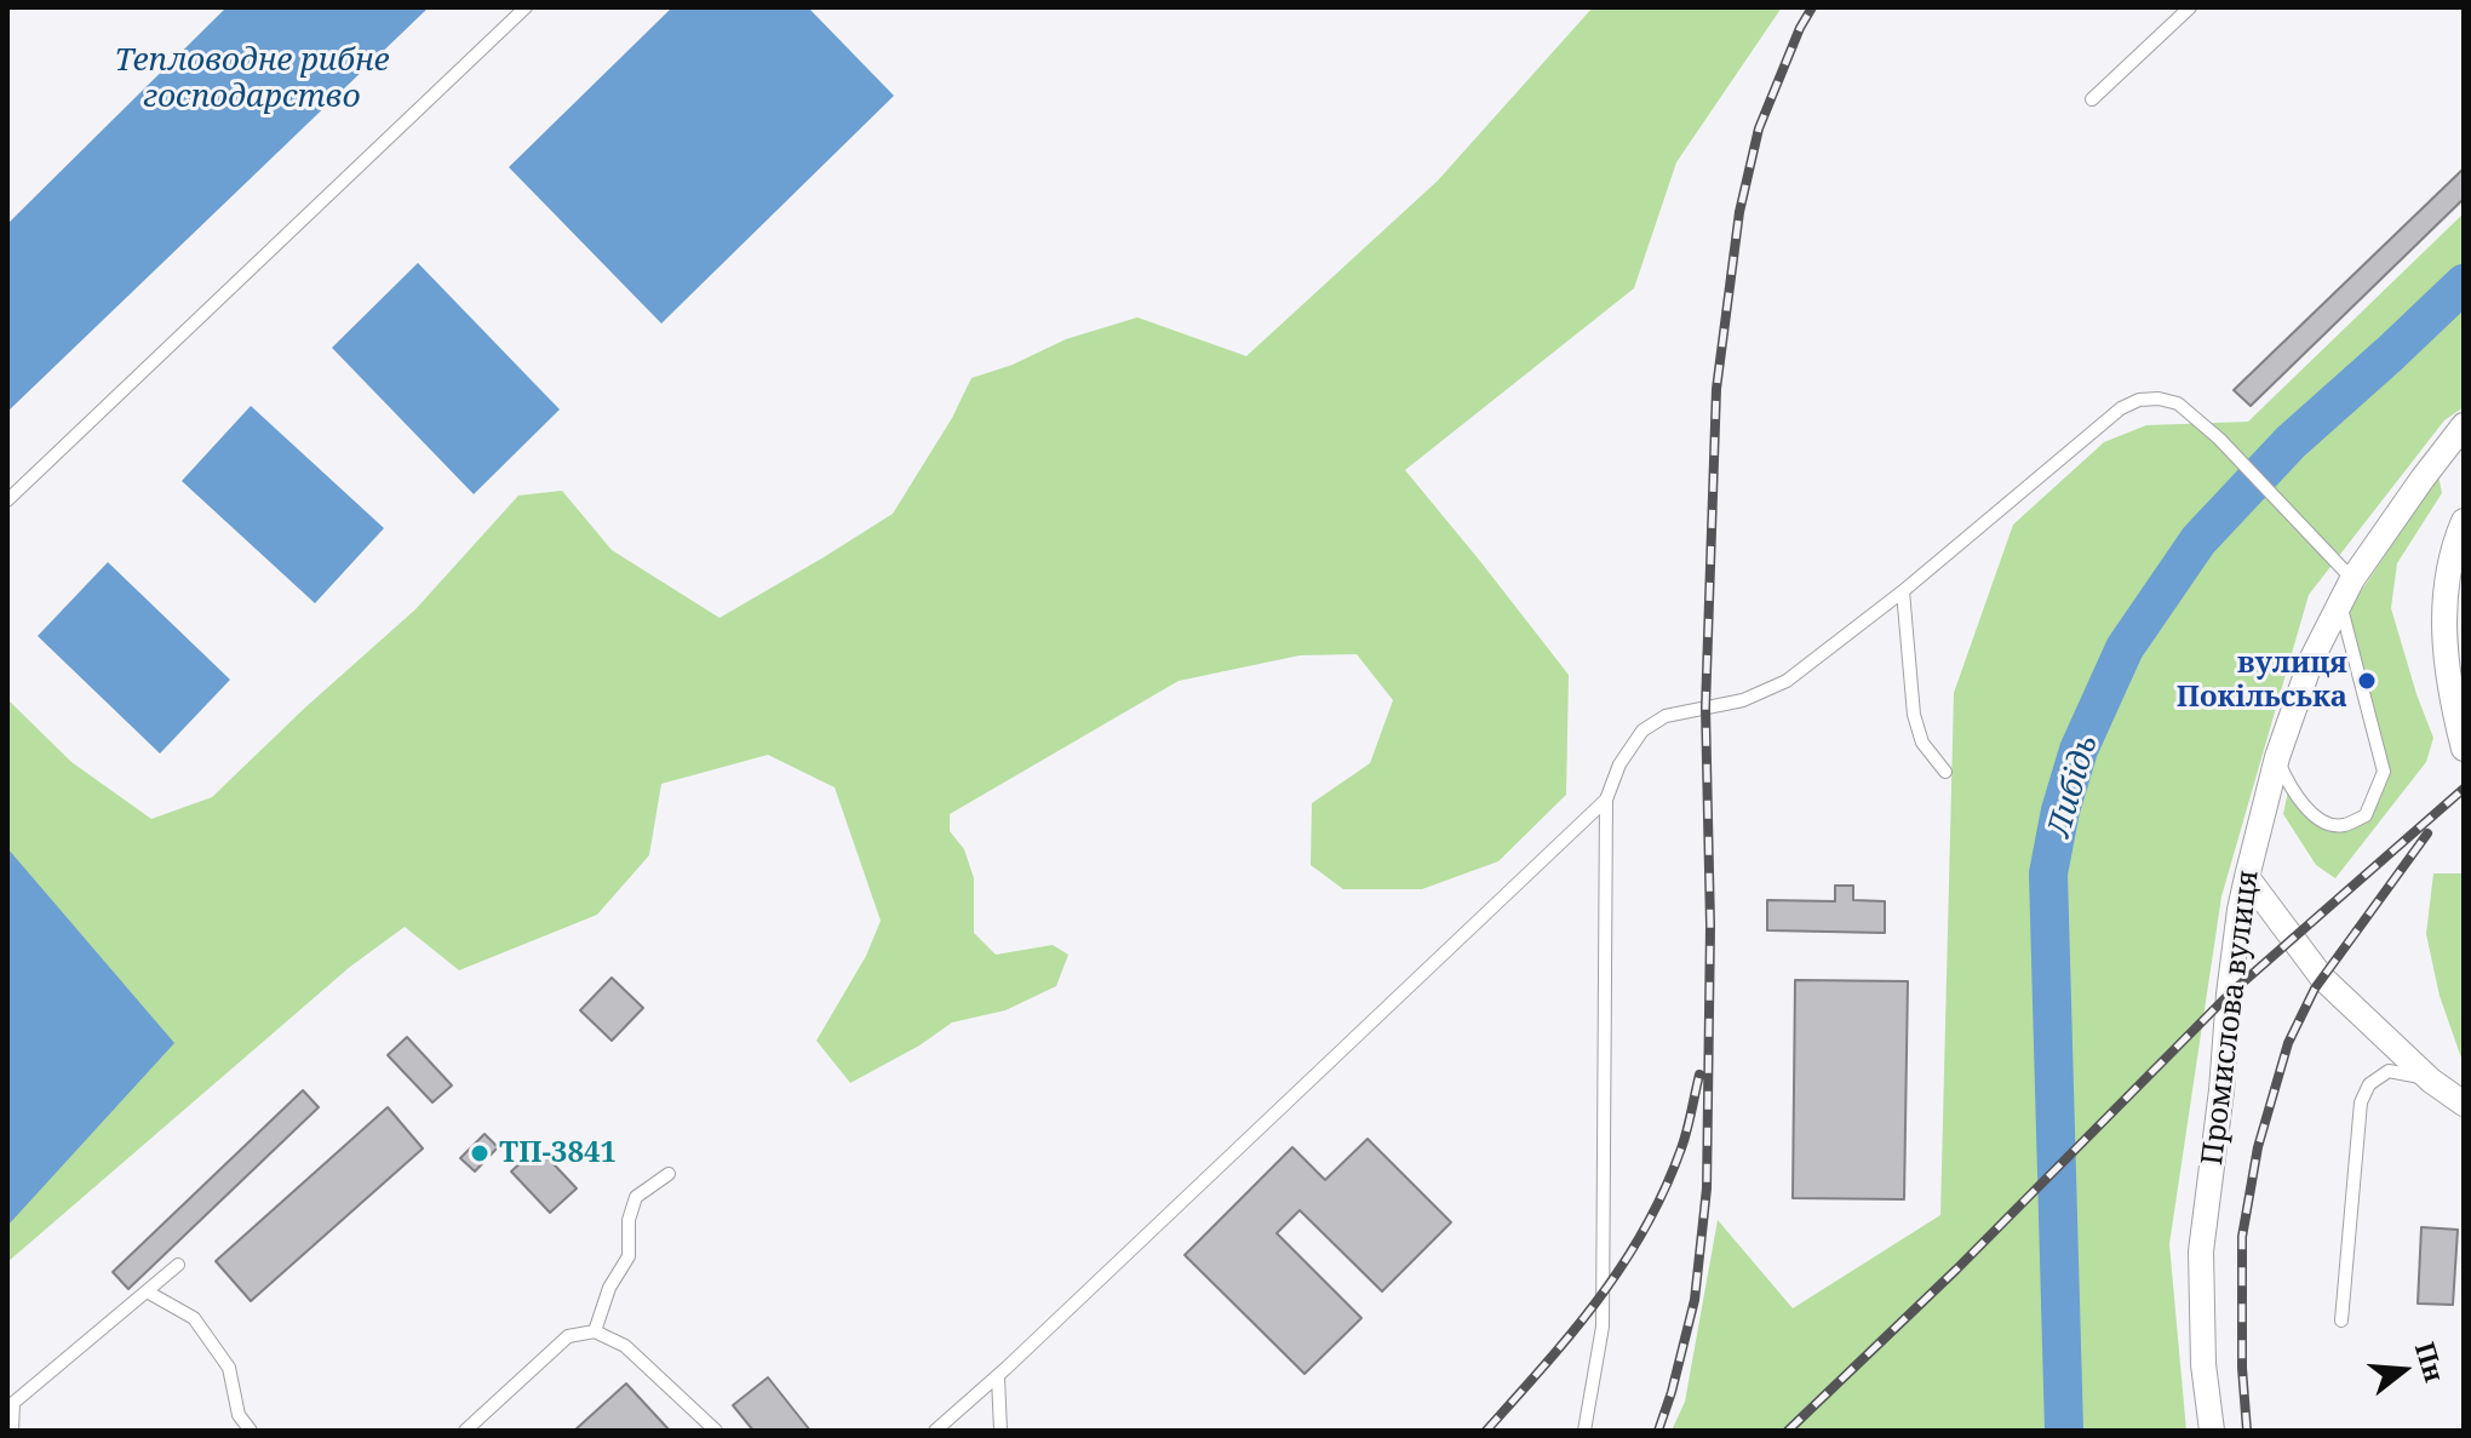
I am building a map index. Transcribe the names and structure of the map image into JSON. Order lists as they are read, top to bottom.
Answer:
{
  "streets": {
    "street": ["Промислова вулиця"]
  },
  "water": ["Тепловодне рибне господарство", "Либідь"],
  "places": ["вулиця Покільська", "ТП-3841"],
  "north": "right"
}
